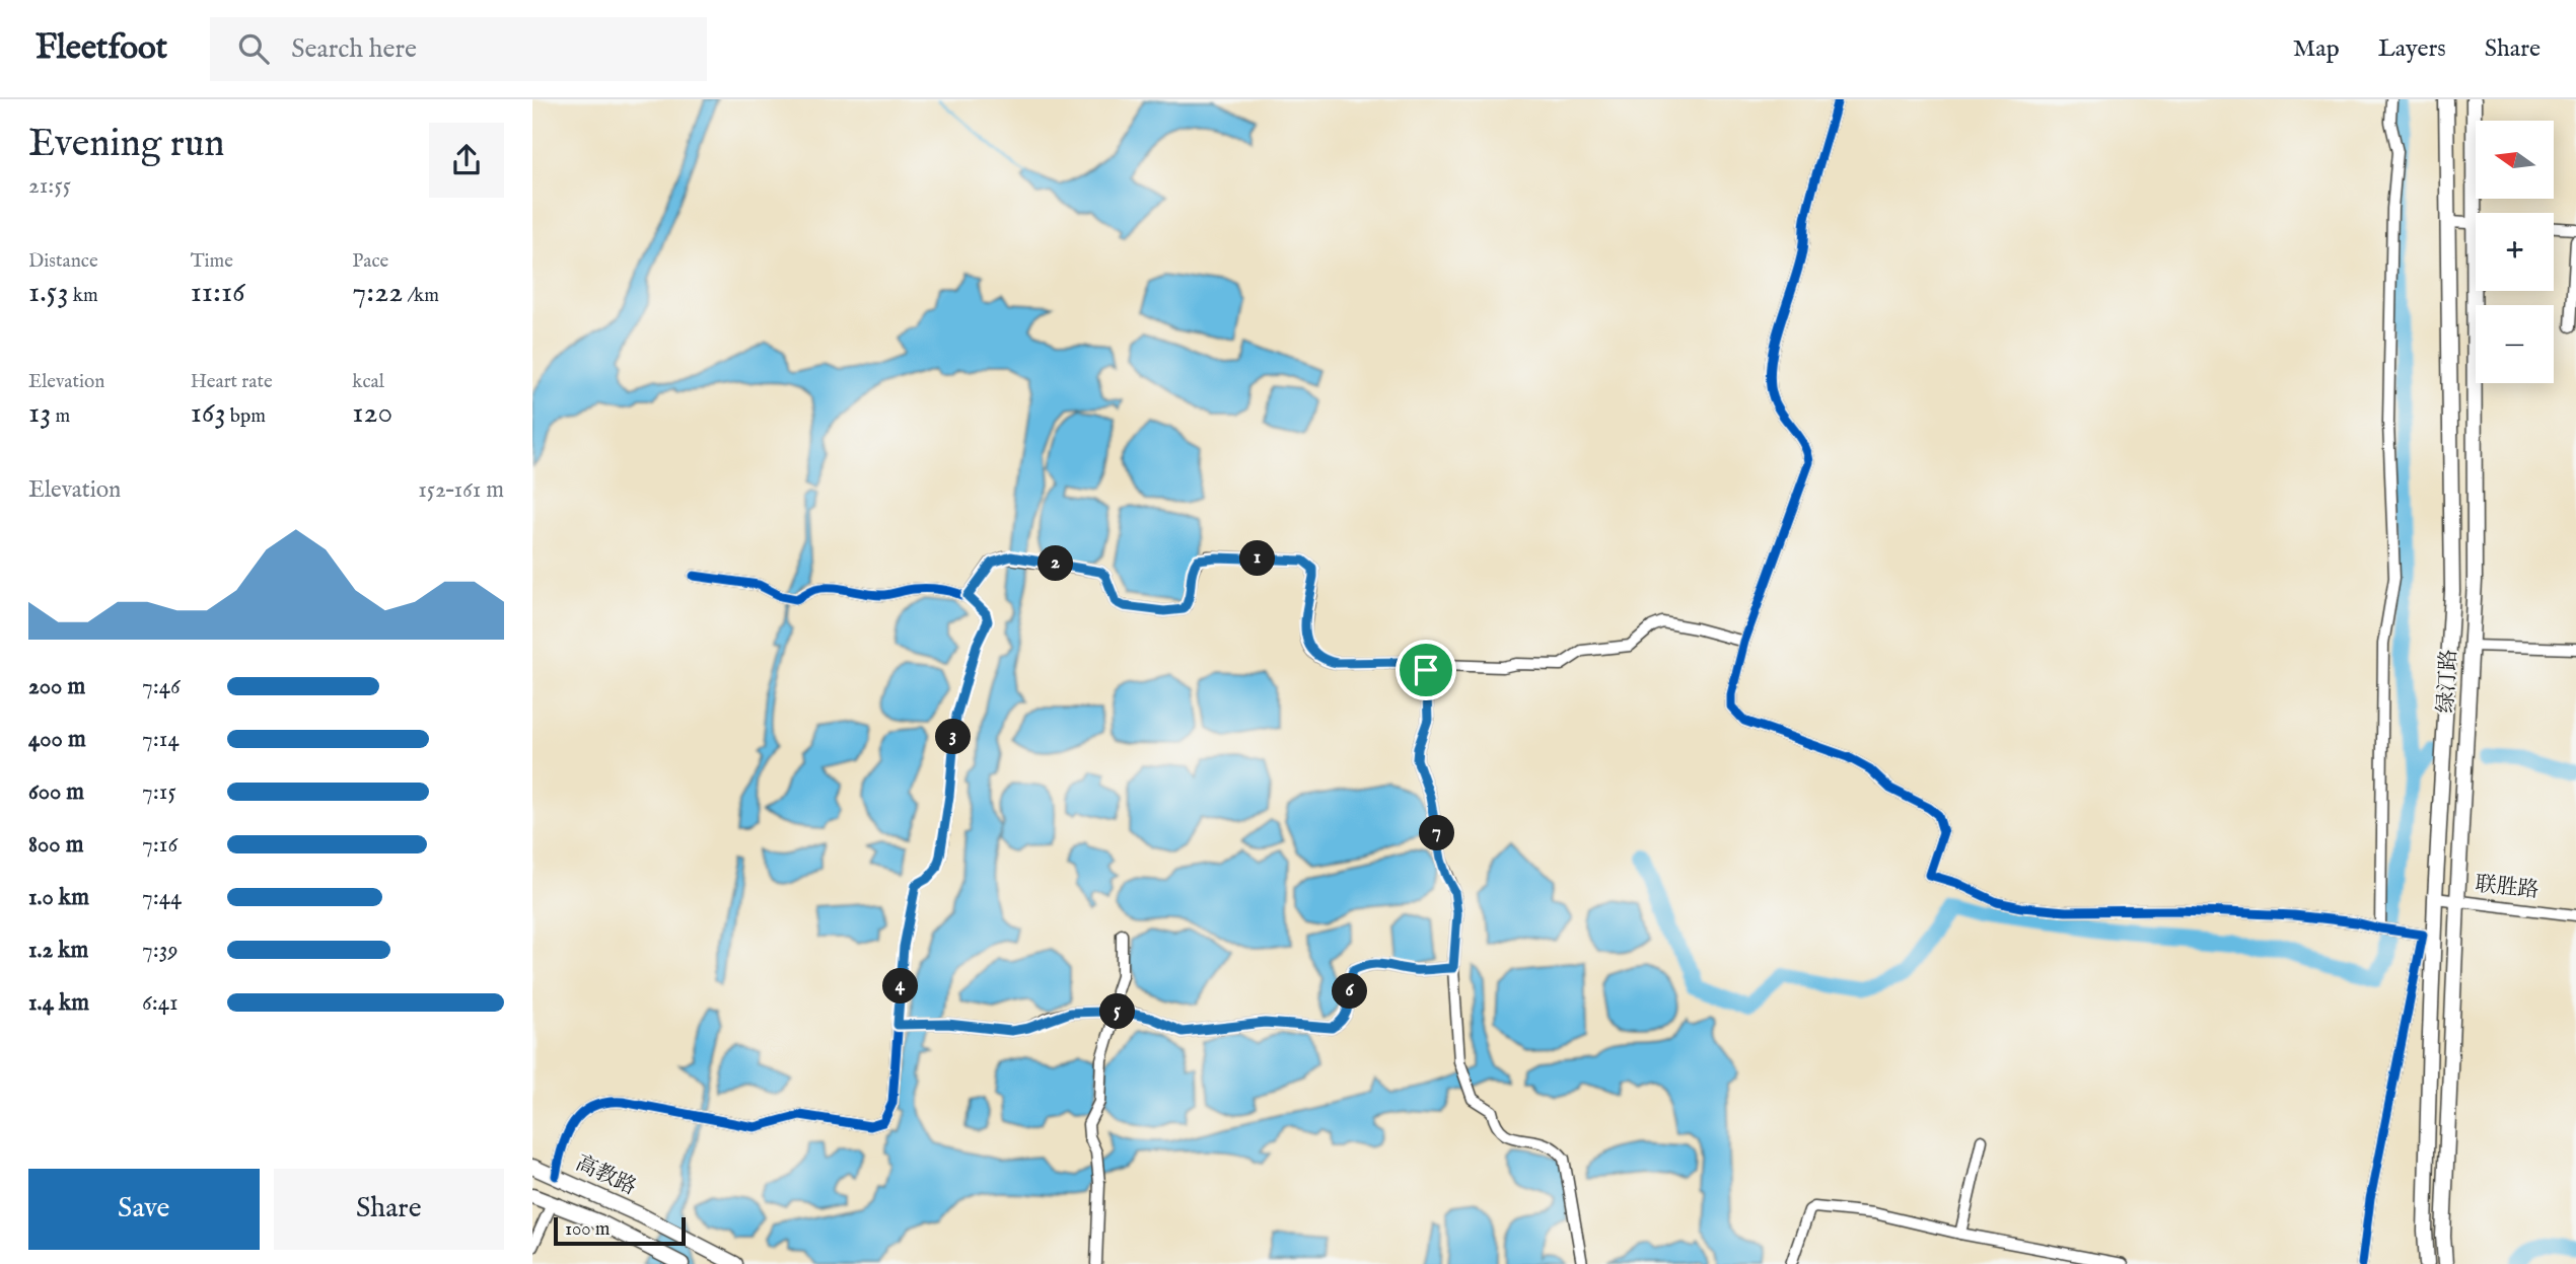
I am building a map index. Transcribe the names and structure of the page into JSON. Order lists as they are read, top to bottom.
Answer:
{
  "streets": {
    "main road": ["绿汀路", "高教路"],
    "street": ["联胜路"]
  },
  "crossings": [
    ["绿汀路", "联胜路"]
  ],
  "scale_bar": "100 m",
  "north": "left",
  "page": {
    "header": "Fleetfoot",
    "search": "Search here",
    "nav": ["Map", "Layers", "Share"],
    "heading": ["Evening run", "21:55"],
    "map_buttons": ["+", "−"],
    "stats": [
      ["Distance", "1.53 km"],
      ["Time", "11:16"],
      ["Pace", "7:22 /km"],
      ["Elevation", "13 m"],
      ["Heart rate", "163 bpm"],
      ["kcal", "120"]
    ],
    "chart": ["Elevation", "152–161 m"],
    "pins": [
      "1",
      "2",
      "3",
      "7",
      "4",
      "6",
      "5"
    ],
    "list": [
      {
        "name": "200 m",
        "note": "7:46"
      },
      {
        "name": "400 m",
        "note": "7:14"
      },
      {
        "name": "600 m",
        "note": "7:15"
      },
      {
        "name": "800 m",
        "note": "7:16"
      },
      {
        "name": "1.0 km",
        "note": "7:44"
      },
      {
        "name": "1.2 km",
        "note": "7:39"
      },
      {
        "name": "1.4 km",
        "note": "6:41"
      }
    ],
    "buttons": ["Save", "Share"],
    "scale": "100 m"
  }
}
